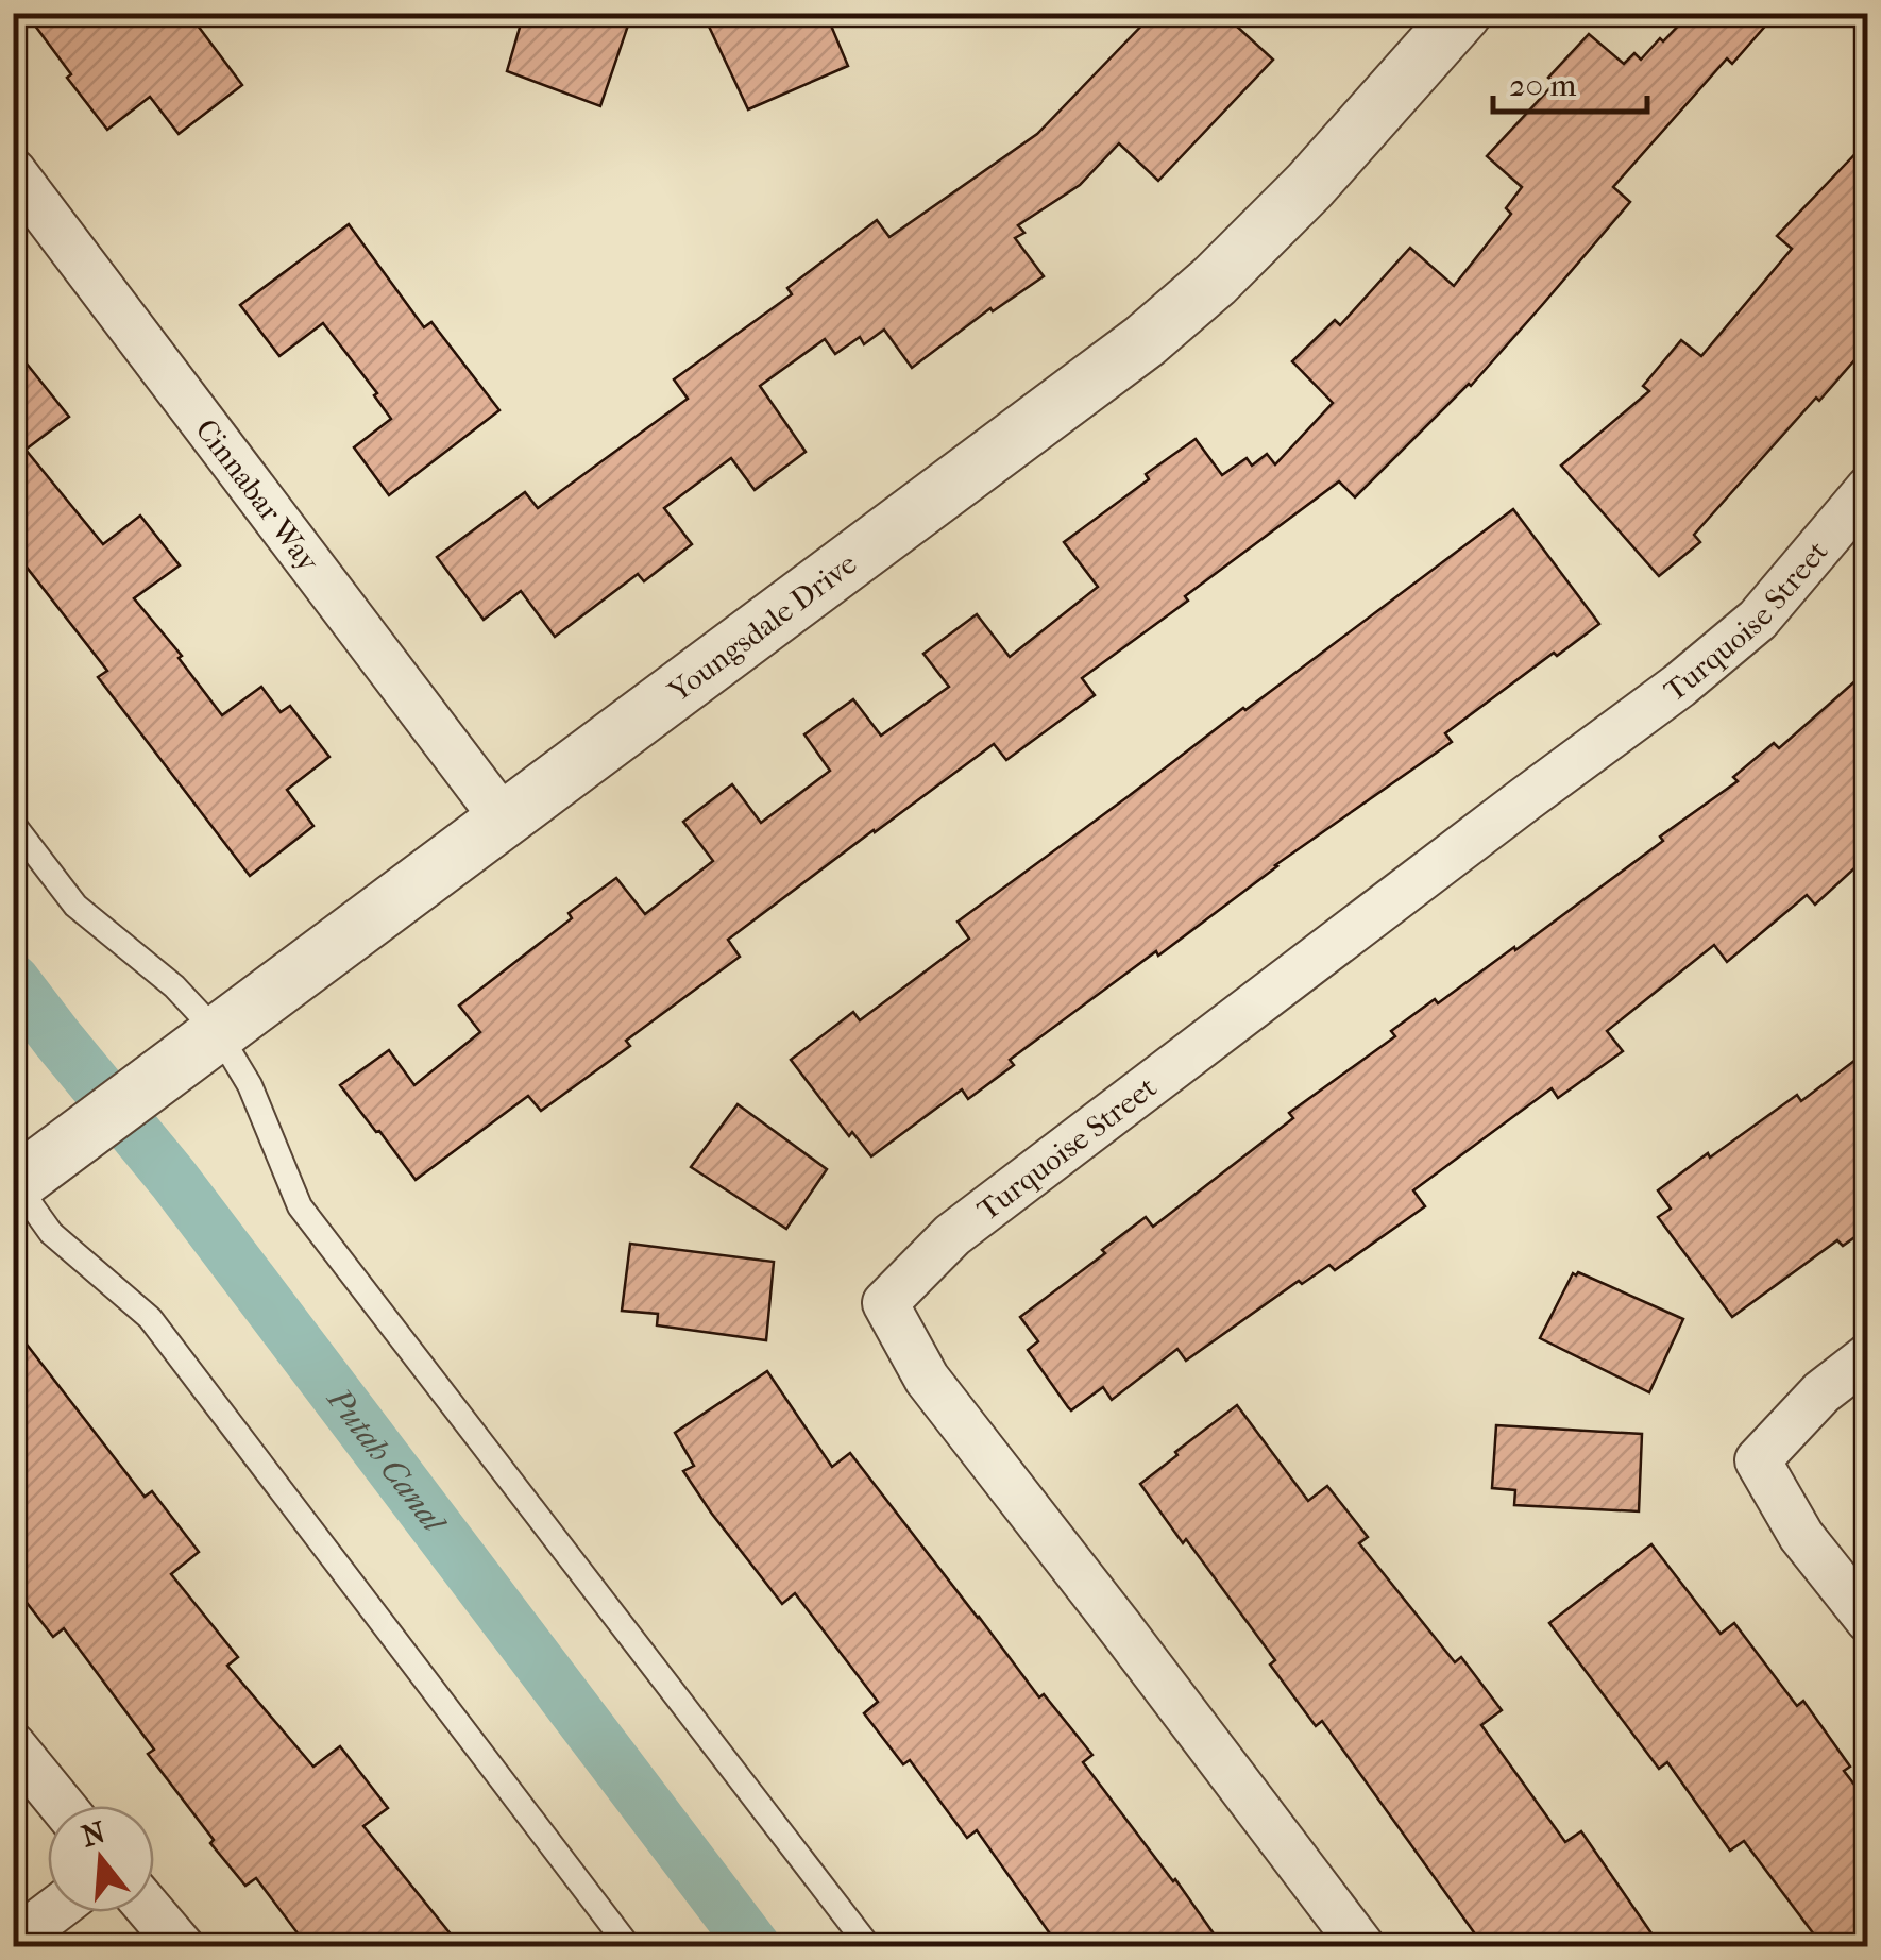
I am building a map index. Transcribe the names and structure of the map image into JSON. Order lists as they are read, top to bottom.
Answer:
{
  "streets": {
    "street": ["Cinnabar Way", "Turquoise Street", "Youngsdale Drive"]
  },
  "crossings": [
    ["Cinnabar Way", "Youngsdale Drive"]
  ],
  "water": ["Putah Canal"],
  "scale_bar": "20 m",
  "north": "top"
}
